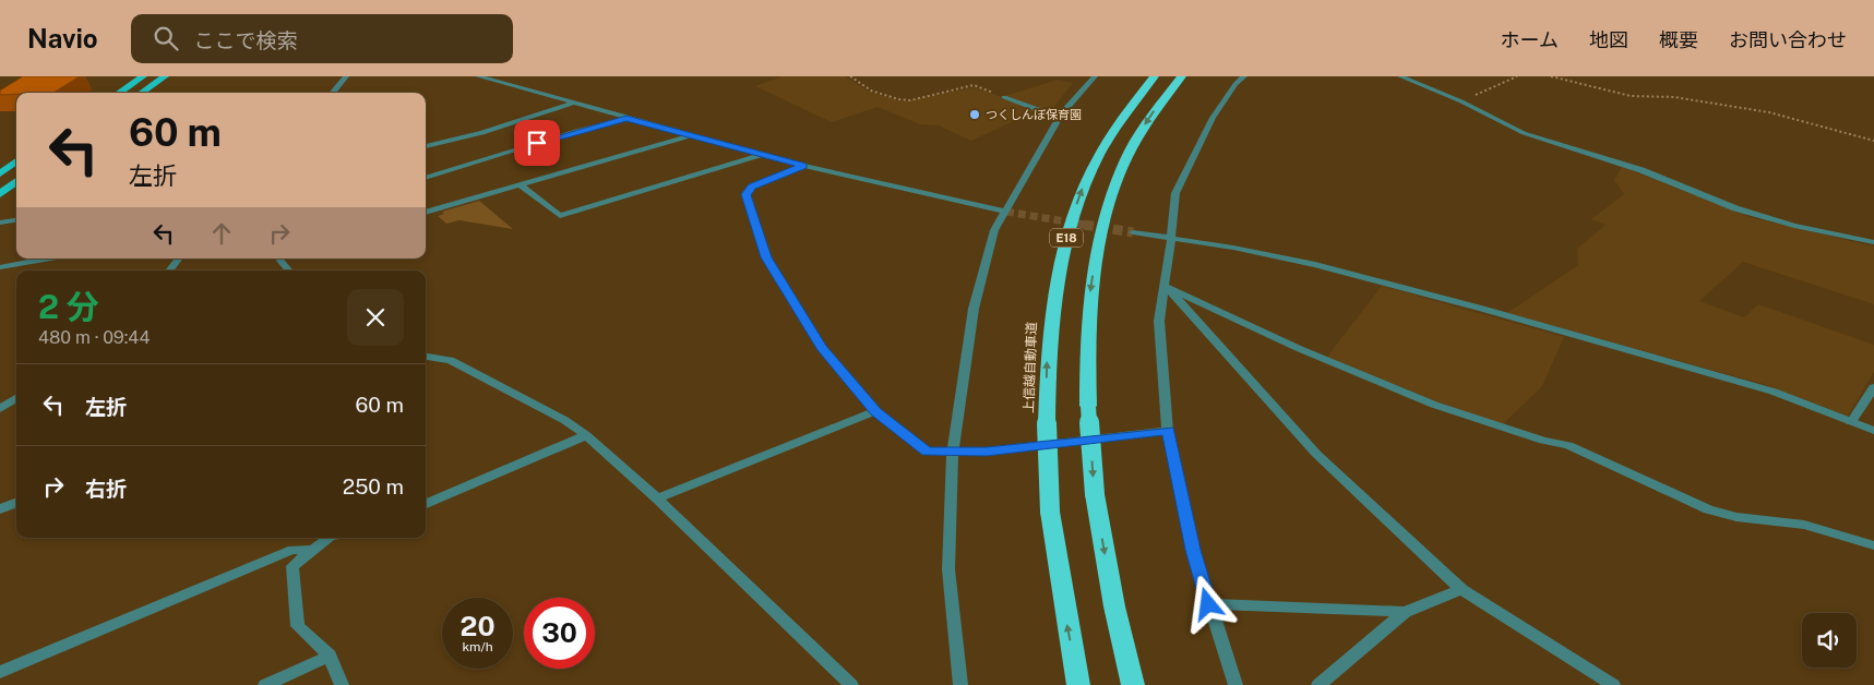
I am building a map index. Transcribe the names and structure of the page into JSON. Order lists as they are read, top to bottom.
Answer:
{
  "streets": {
    "highway": ["E18", "上信越自動車道"]
  },
  "places": ["つくしんぼ保育園"],
  "page": {
    "header": "Navio",
    "search": "ここで検索",
    "nav": [
      "ホーム",
      "地図",
      "概要",
      "お問い合わせ"
    ],
    "turn": ["60 m", "左折"],
    "heading": ["2 分", "480 m · 09:44"],
    "list": [
      {
        "name": "左折",
        "value": "60 m"
      },
      {
        "name": "右折",
        "value": "250 m"
      }
    ],
    "speed": "20 km/h",
    "limit": "30"
  }
}
